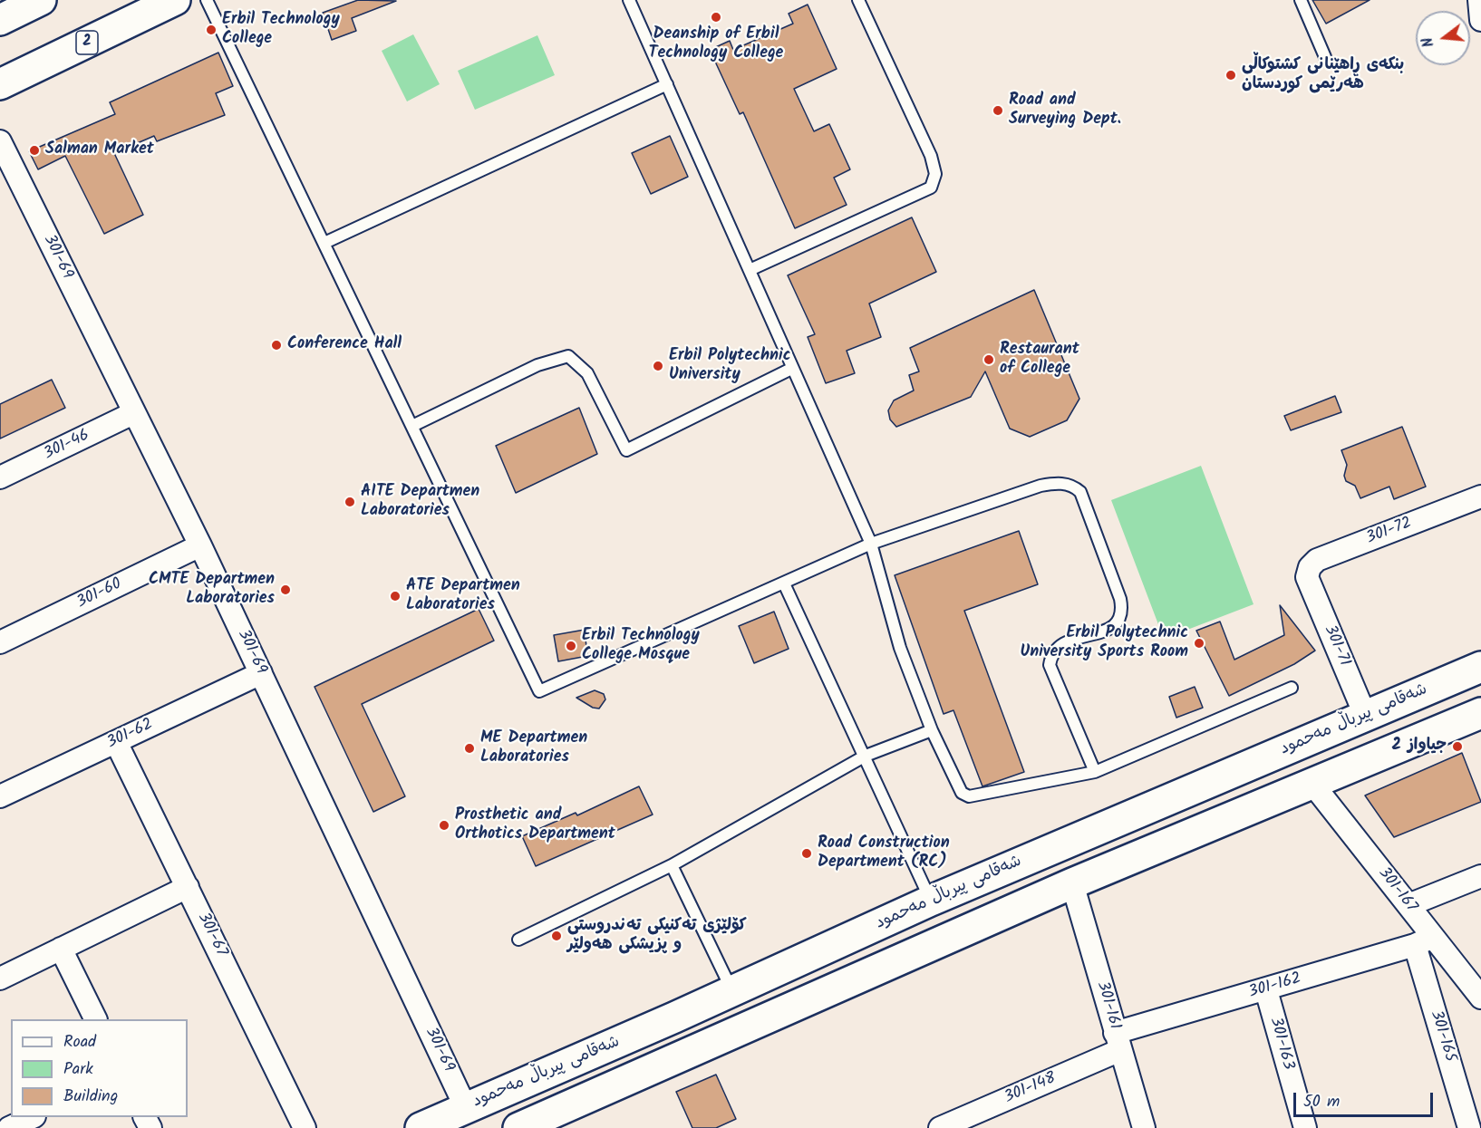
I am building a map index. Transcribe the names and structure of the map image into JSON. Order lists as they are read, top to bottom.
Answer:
{
  "streets": {
    "main road": ["2", "شەقامی پیرباڵ مەحمود"],
    "street": [
      "301-69",
      "301-46",
      "301-72",
      "301-60",
      "301-71",
      "301-62",
      "301-167",
      "301-67",
      "301-162",
      "301-161",
      "301-165",
      "301-163",
      "301-148"
    ]
  },
  "crossings": [
    ["301-69", "301-46"],
    ["301-69", "301-60"],
    ["301-69", "شەقامی پیرباڵ مەحمود"],
    ["301-69", "301-62"],
    ["301-72", "301-71"],
    ["301-71", "شەقامی پیرباڵ مەحمود"],
    ["301-62", "301-67"],
    ["301-167", "301-162"],
    ["301-167", "301-165"],
    ["301-162", "301-161"],
    ["301-162", "301-165"],
    ["301-162", "301-163"],
    ["301-162", "301-148"],
    ["301-161", "301-148"]
  ],
  "places": [
    "Deanship of Erbil Technology College",
    "Erbil Technology College",
    "بنکەی ڕاهێنانی کشتوکاڵی هەرێمی کوردستان",
    "Road and Surveying Dept.",
    "Salman Market",
    "Conference Hall",
    "Restaurant of College",
    "Erbil Polytechnic University",
    "AITE Departmen Laboratories",
    "CMTE Departmen Laboratories",
    "ATE Departmen Laboratories",
    "Erbil Polytechnic University Sports Room",
    "Erbil Technology College Mosque",
    "جیاواز 2",
    "ME Departmen Laboratories",
    "Prosthetic and Orthotics Department",
    "Road Construction Department (RC)",
    "کۆلێژی تەکنیکی تەندروستی و پزیشکی هەولێر"
  ],
  "legend": ["Road", "Park", "Building"],
  "scale_bar": "50 m",
  "north": "left"
}
